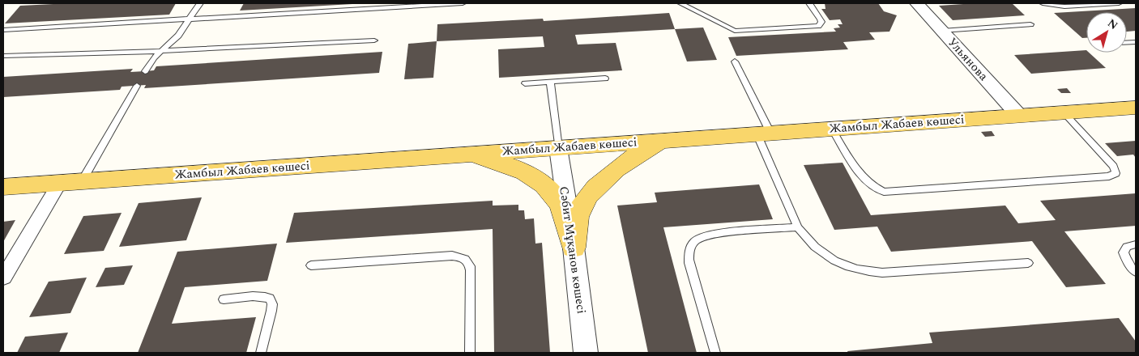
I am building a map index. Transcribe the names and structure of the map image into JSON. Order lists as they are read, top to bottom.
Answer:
{
  "streets": {
    "main road": ["Жамбыл Жабаев көшесі"],
    "street": ["Ульянова", "Сәбит Мұқанов көшесі"]
  },
  "crossings": [
    ["Ульянова", "Жамбыл Жабаев көшесі"],
    ["Жамбыл Жабаев көшесі", "Сәбит Мұқанов көшесі"]
  ],
  "north": "top right"
}
